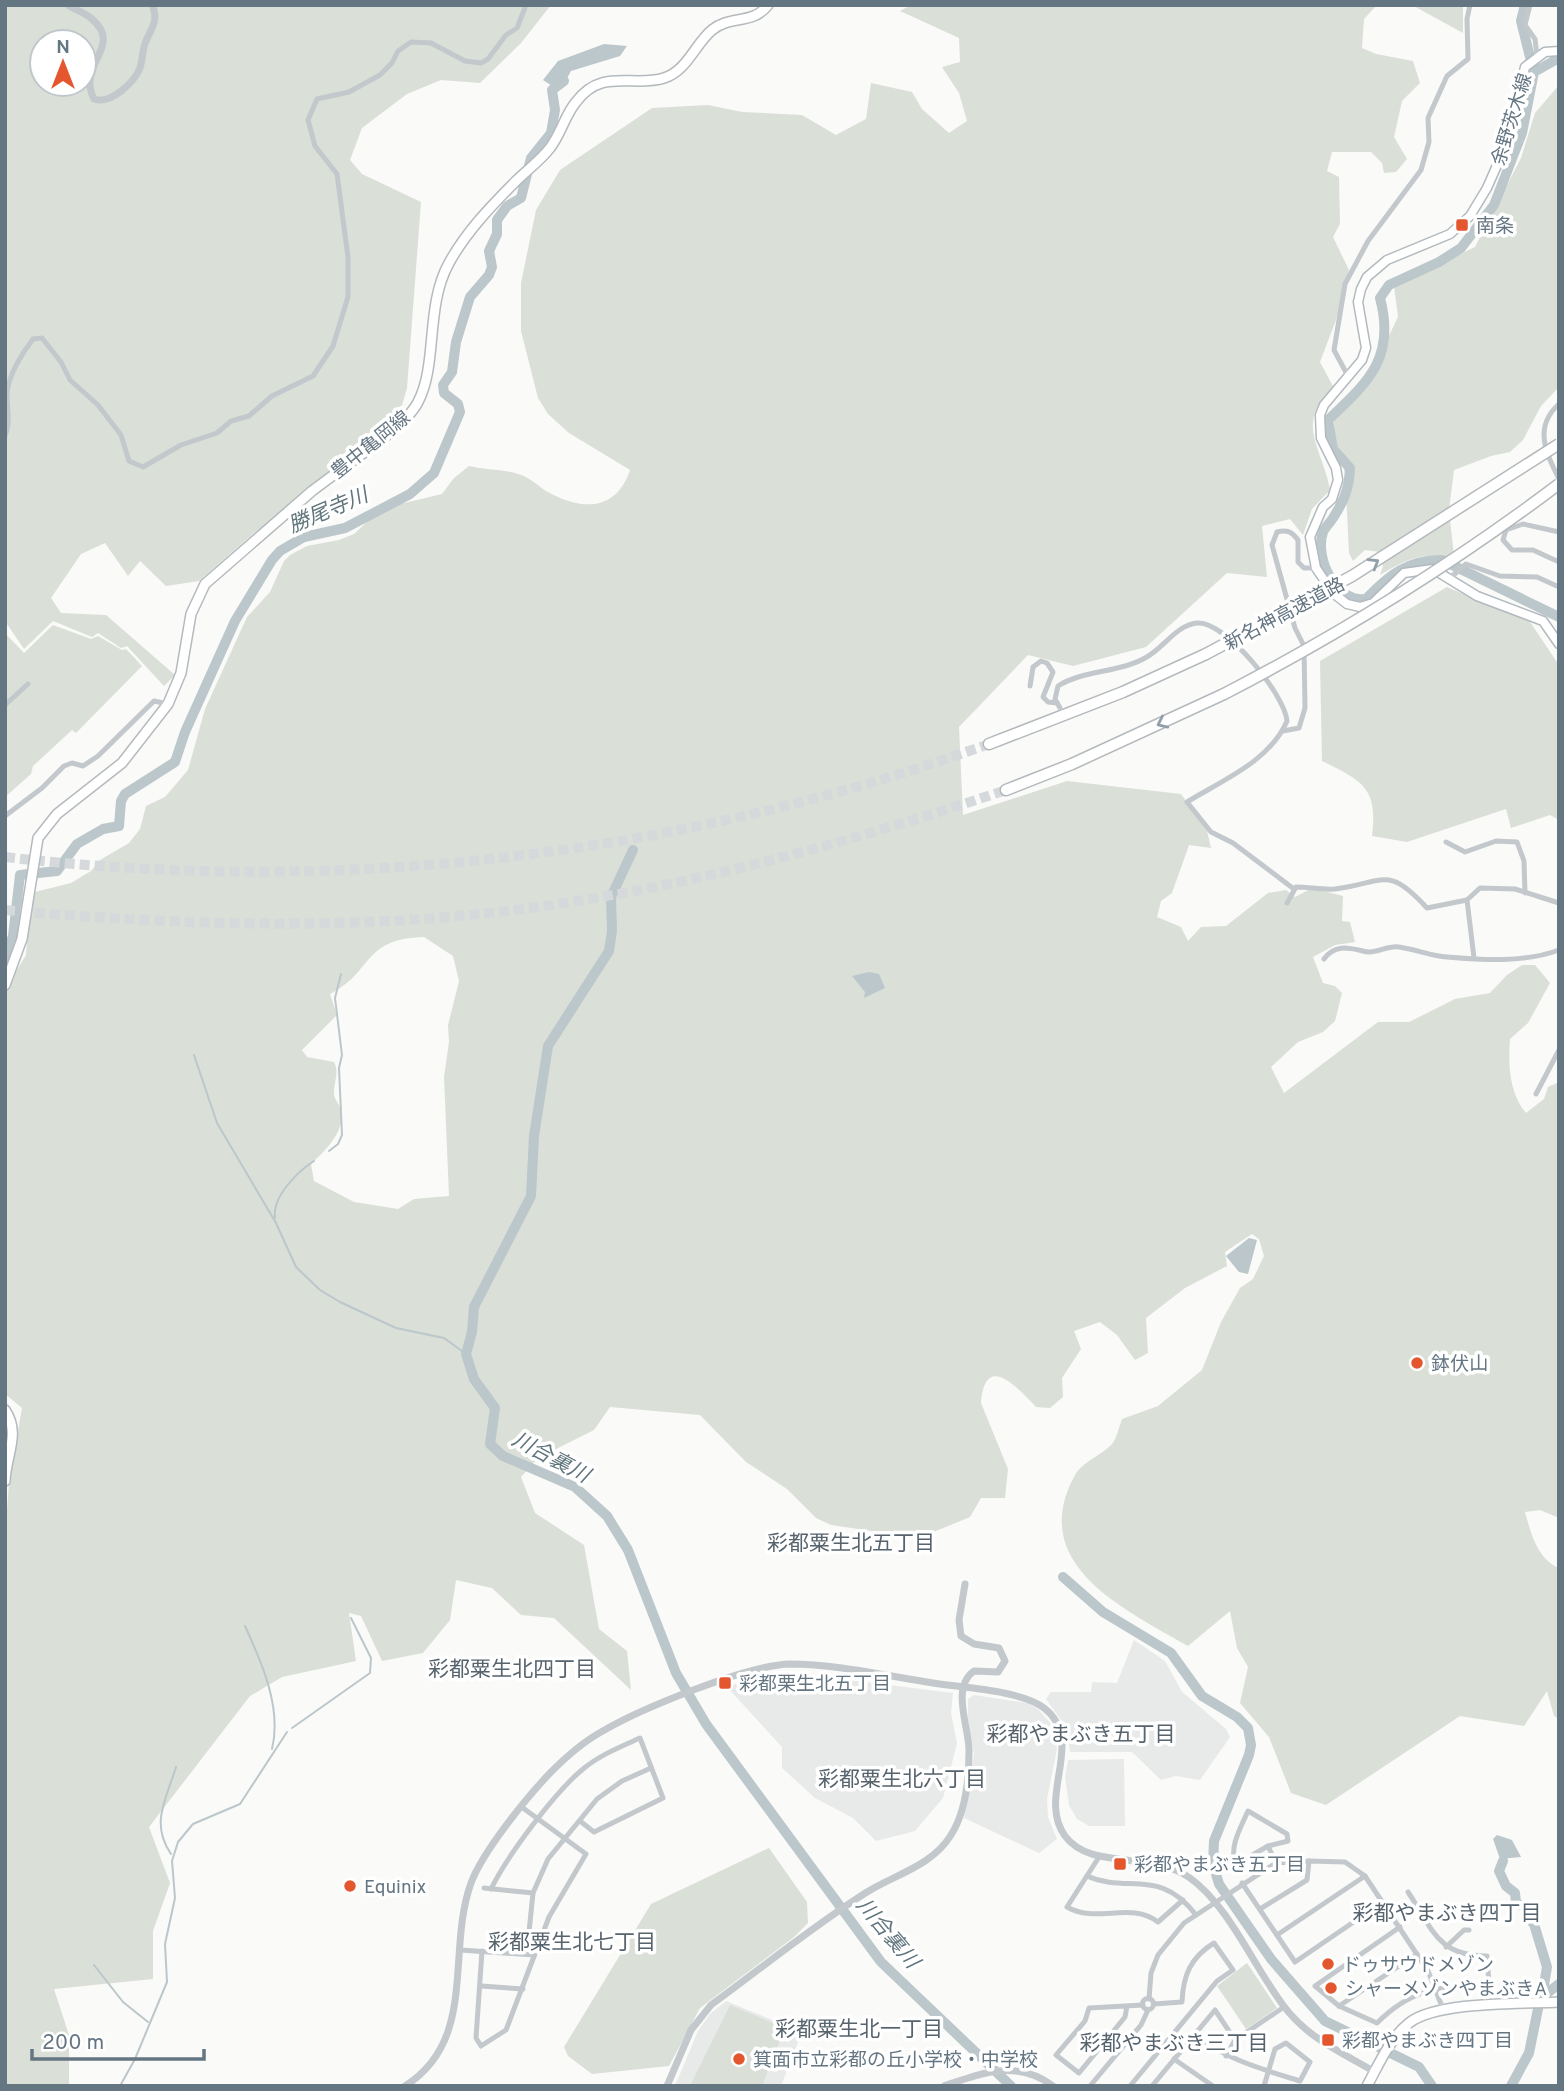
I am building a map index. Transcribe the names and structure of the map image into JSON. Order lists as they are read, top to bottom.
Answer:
{
  "streets": {
    "highway": ["新名神高速道路"],
    "main road": ["余野茨木線", "豊中亀岡線"]
  },
  "districts": [
    "彩都粟生北五丁目",
    "彩都粟生北四丁目",
    "彩都やまぶき五丁目",
    "彩都粟生北六丁目",
    "彩都やまぶき四丁目",
    "彩都粟生北七丁目",
    "彩都粟生北一丁目",
    "彩都やまぶき三丁目"
  ],
  "water": ["勝尾寺川", "川合裏川"],
  "places": {
    "transit": [
      "南条",
      "彩都栗生北五丁目",
      "彩都やまぶき五丁目",
      "彩都やまぶき四丁目"
    ],
    "other": [
      "鉢伏山",
      "Equinix",
      "ドゥサウドメゾン",
      "シャーメゾンやまぶきA",
      "箕面市立彩都の丘小学校・中学校"
    ]
  },
  "scale_bar": "200 m",
  "north": "top"
}
